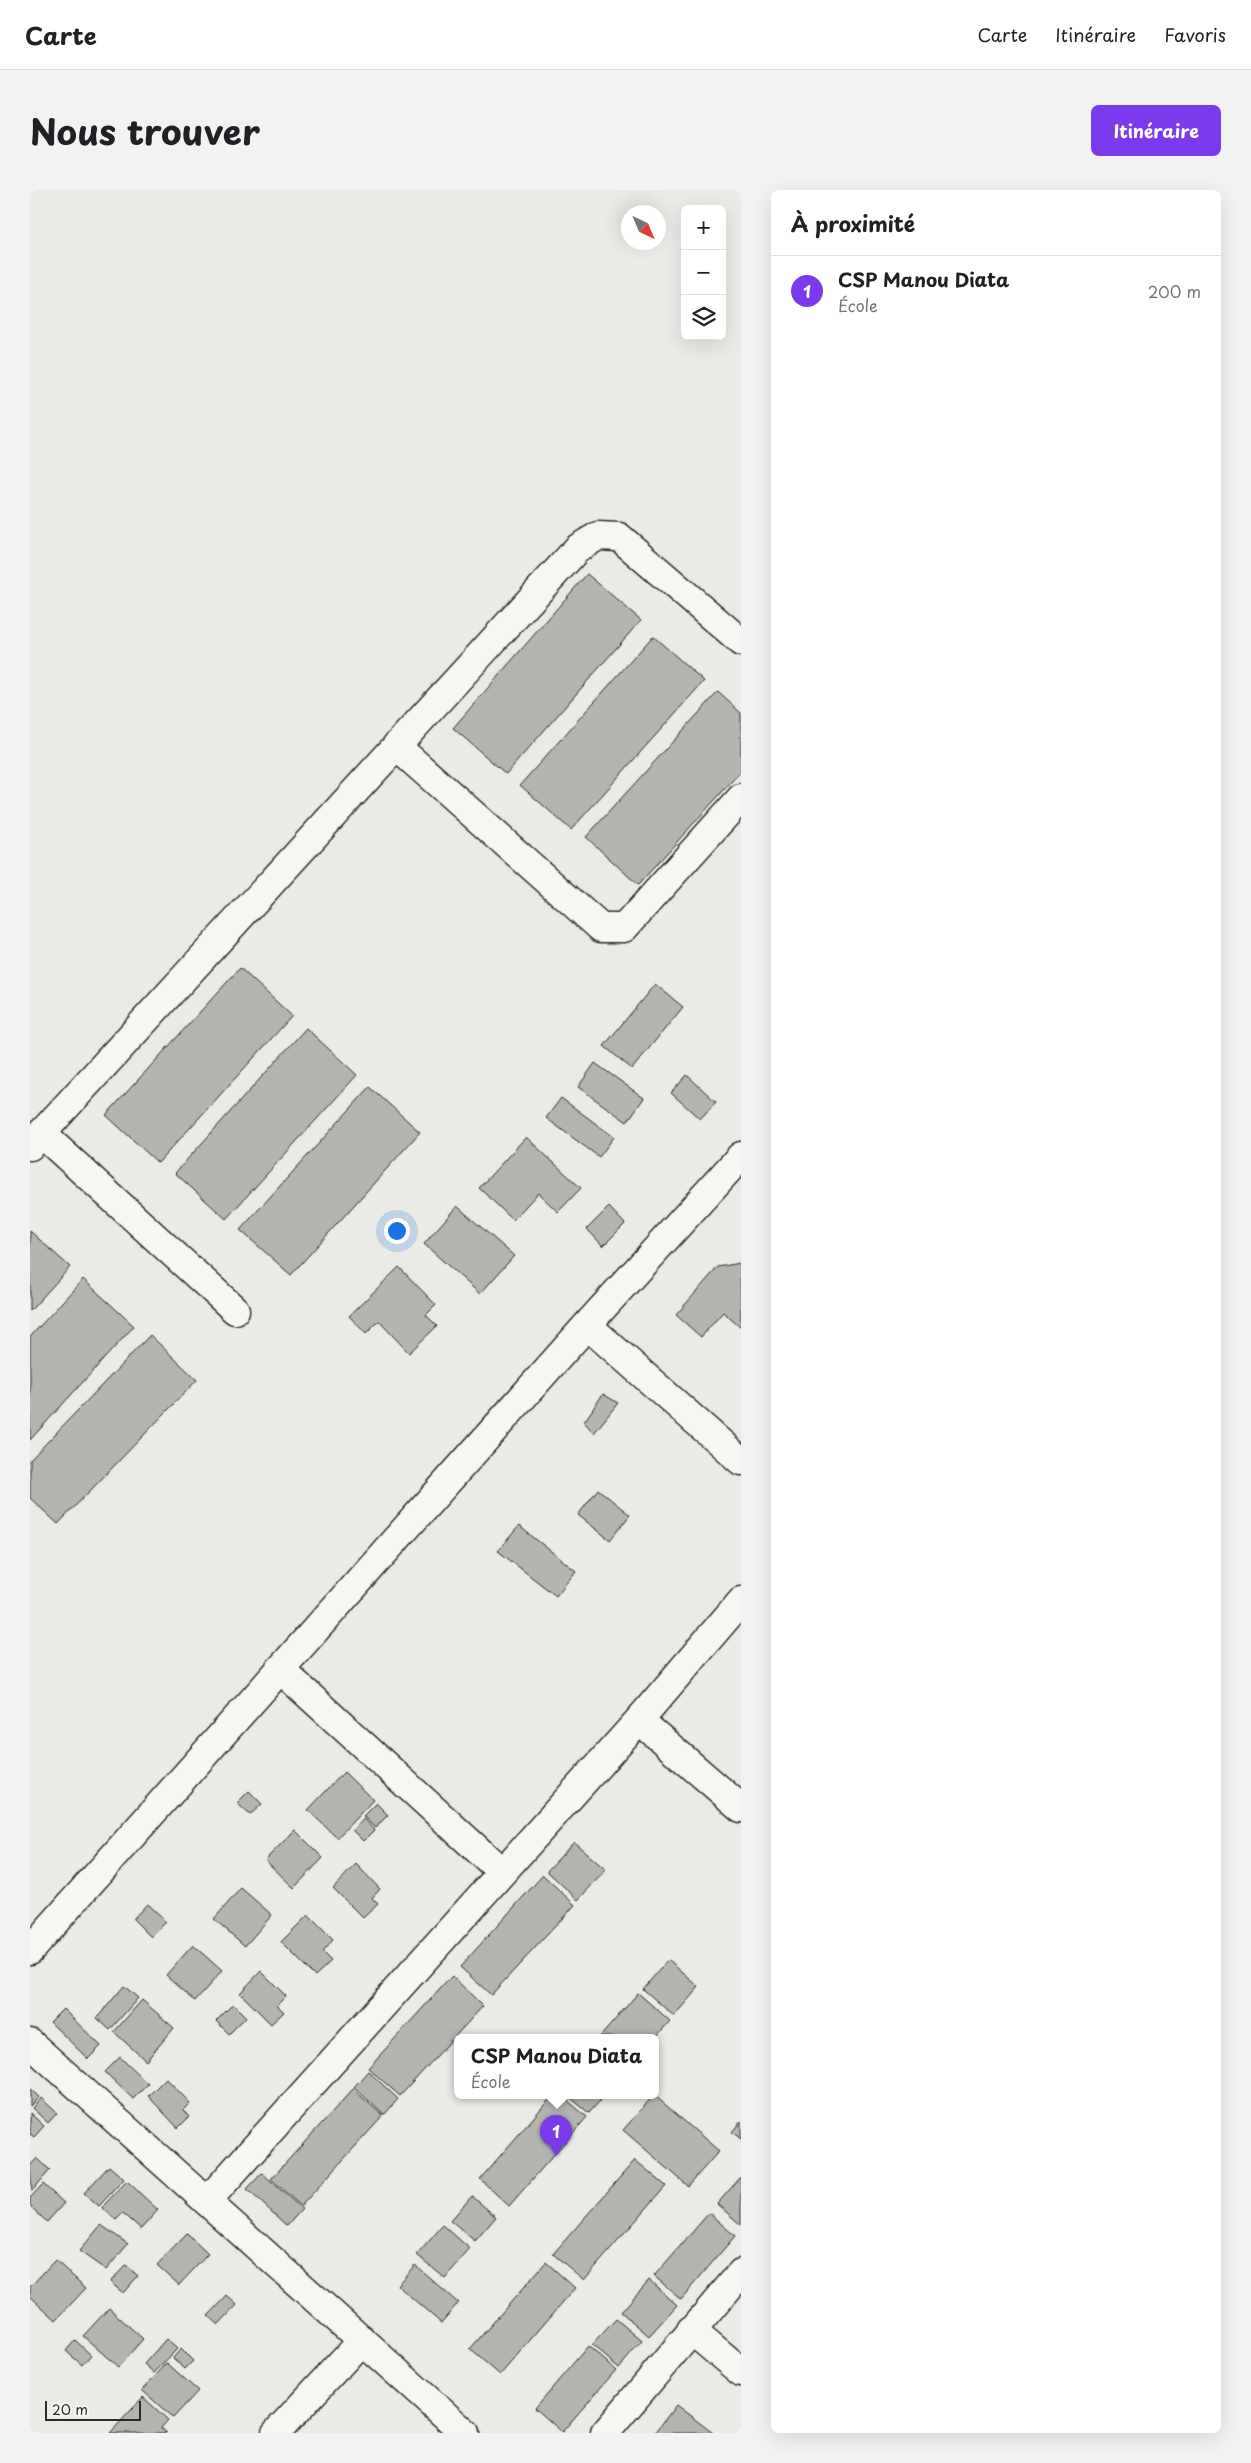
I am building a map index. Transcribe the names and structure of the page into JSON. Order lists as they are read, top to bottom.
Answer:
{
  "scale_bar": "20 m",
  "north": "bottom right",
  "page": {
    "header": "Carte",
    "nav": ["Carte", "Itinéraire", "Favoris"],
    "title": "Nous trouver",
    "buttons": "Itinéraire",
    "heading": "À proximité",
    "map_buttons": ["+", "−"],
    "list": [
      {
        "mark": "1",
        "name": "CSP Manou Diata",
        "note": "École",
        "value": "200 m"
      }
    ],
    "popup": ["CSP Manou Diata", "École"],
    "pins": "1",
    "scale": "20 m"
  }
}
